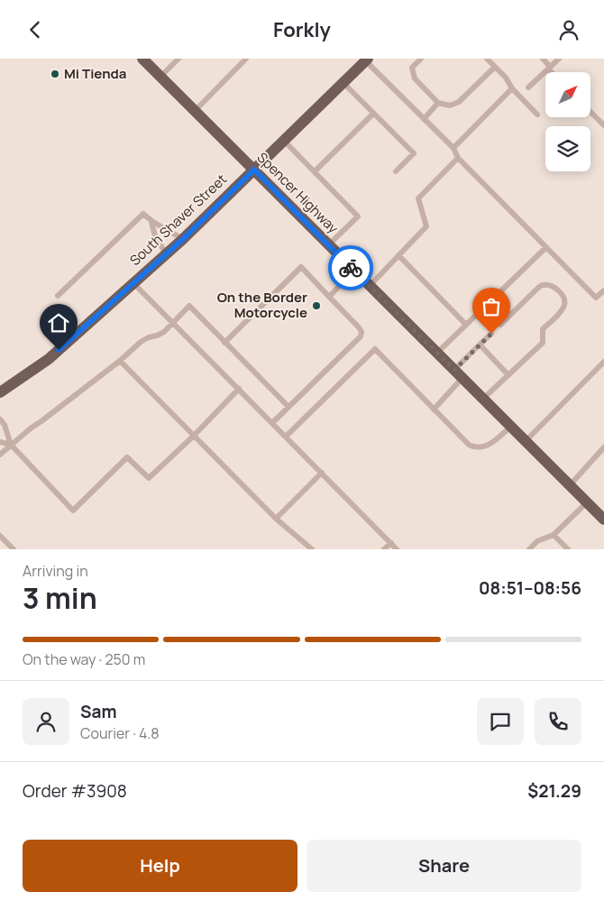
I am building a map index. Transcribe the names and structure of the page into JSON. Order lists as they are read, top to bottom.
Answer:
{
  "streets": {
    "main road": ["Spencer Highway", "South Shaver Street"]
  },
  "crossings": [
    ["Spencer Highway", "South Shaver Street"]
  ],
  "places": ["Mi Tienda", "On the Border Motorcycle"],
  "north": "top right",
  "page": {
    "header": "Forkly",
    "heading": ["3 min", "Arriving in", "08:51–08:56"],
    "panel": [
      "Sam",
      "Courier · 4.8",
      "Order #3908",
      "$21.29"
    ],
    "bar": "On the way · 250 m",
    "buttons": ["Help", "Share"]
  }
}
